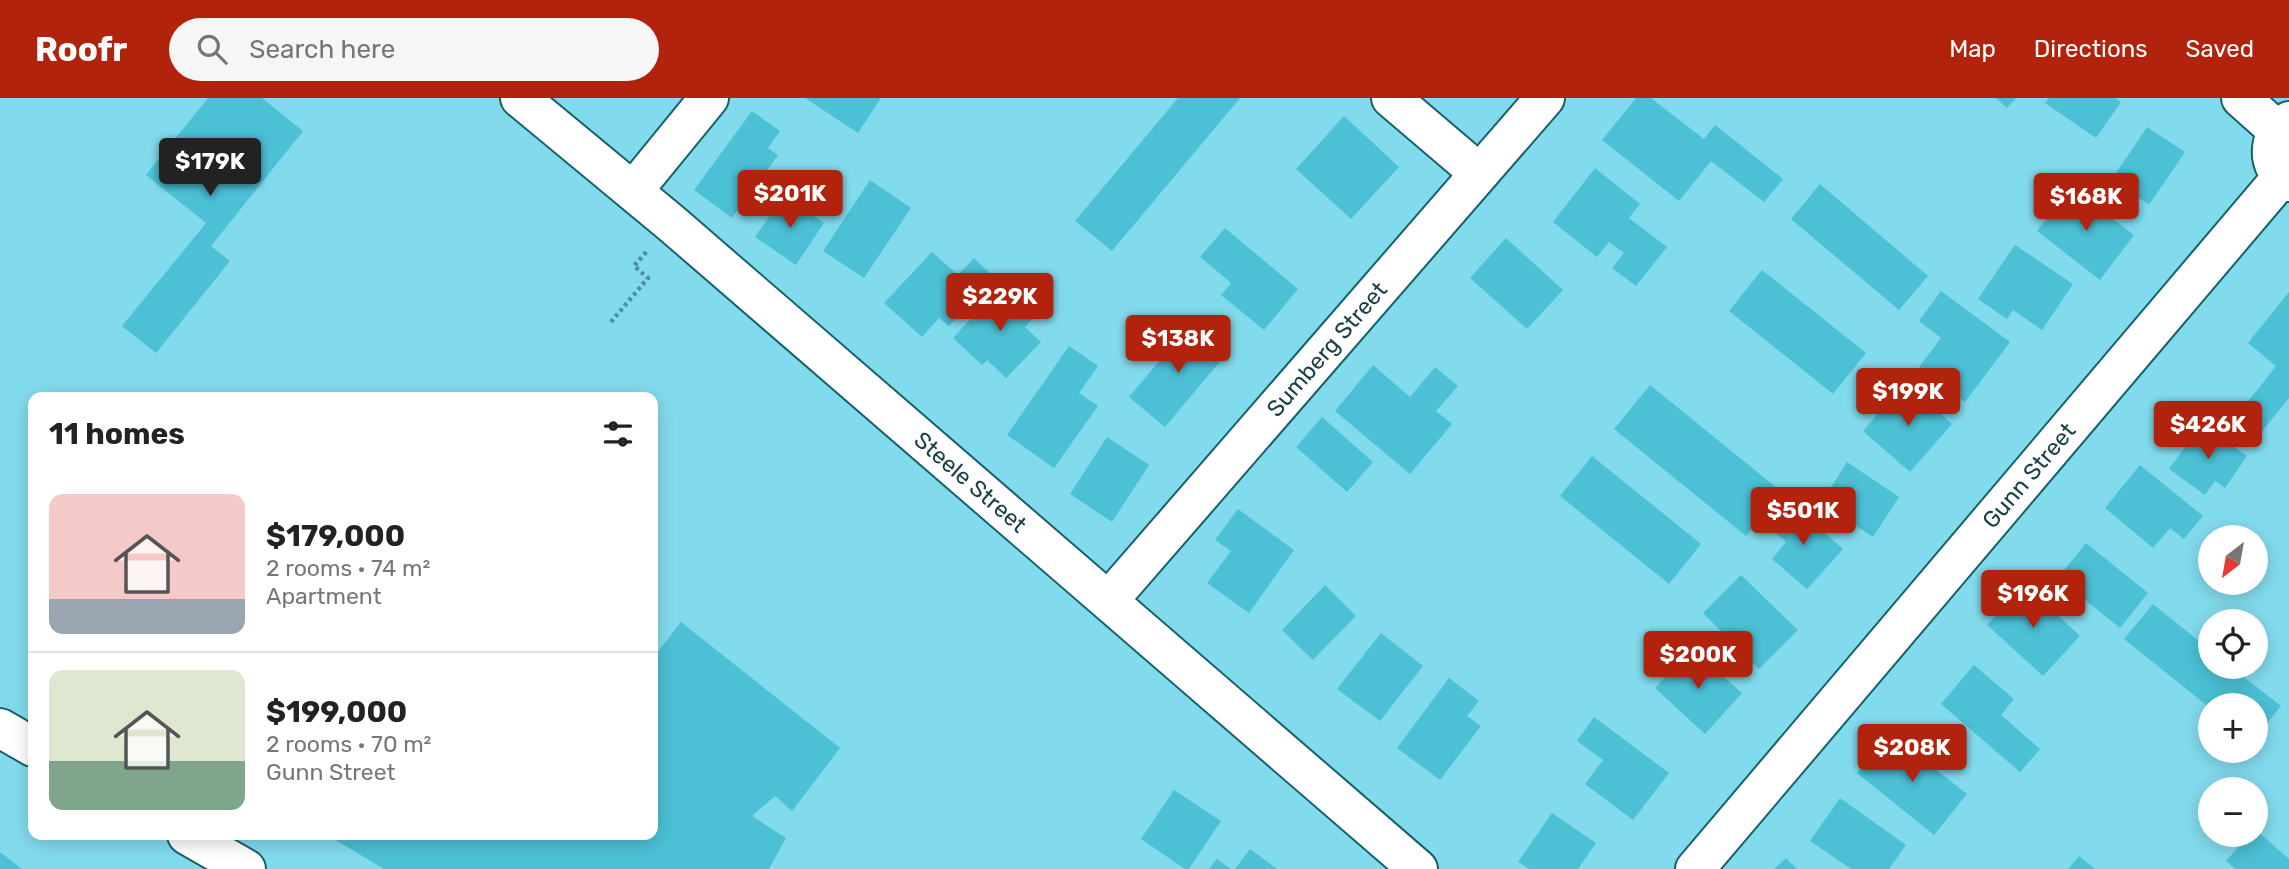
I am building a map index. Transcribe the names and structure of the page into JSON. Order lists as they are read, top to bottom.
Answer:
{
  "streets": {
    "street": ["Sumberg Street", "Gunn Street", "Steele Street"]
  },
  "crossings": [
    ["Sumberg Street", "Steele Street"]
  ],
  "north": "bottom left",
  "page": {
    "header": "Roofr",
    "search": "Search here",
    "nav": ["Map", "Directions", "Saved"],
    "price": [
      "$179K",
      "$201K",
      "$168K",
      "$229K",
      "$138K",
      "$199K",
      "$426K",
      "$501K",
      "$196K",
      "$200K",
      "$208K"
    ],
    "heading": "11 homes",
    "list": [
      {
        "name": "$179,000",
        "note": "2 rooms · 74 m² · Apartment"
      },
      {
        "name": "$199,000",
        "note": "2 rooms · 70 m² · Gunn Street"
      }
    ],
    "map_buttons": ["+", "−"]
  }
}
